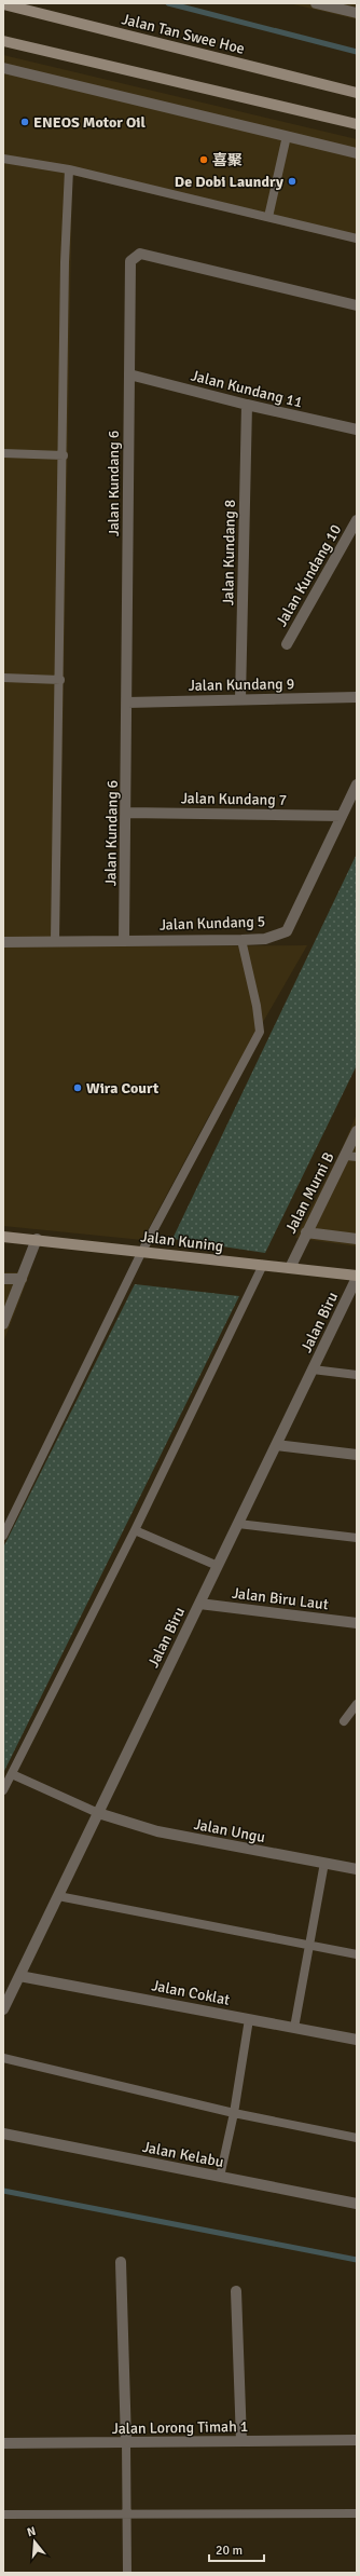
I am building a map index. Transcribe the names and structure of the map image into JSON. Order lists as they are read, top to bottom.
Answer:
{
  "streets": {
    "main road": ["Jalan Tan Swee Hoe", "Jalan Kuning"],
    "street": [
      "Jalan Kundang 11",
      "Jalan Kundang 6",
      "Jalan Kundang 8",
      "Jalan Kundang 10",
      "Jalan Kundang 9",
      "Jalan Kundang 7",
      "Jalan Kundang 5",
      "Jalan Murni B",
      "Jalan Biru",
      "Jalan Biru Laut",
      "Jalan Ungu",
      "Jalan Coklat",
      "Jalan Kelabu",
      "Jalan Lorong Timah 1"
    ]
  },
  "crossings": [
    ["Jalan Kundang 11", "Jalan Kundang 6"],
    ["Jalan Kundang 11", "Jalan Kundang 8"],
    ["Jalan Kundang 6", "Jalan Kundang 9"],
    ["Jalan Kundang 6", "Jalan Kundang 7"],
    ["Jalan Kundang 6", "Jalan Kundang 5"],
    ["Jalan Kundang 8", "Jalan Kundang 9"],
    ["Jalan Kundang 7", "Jalan Kundang 5"],
    ["Jalan Murni B", "Jalan Kuning"],
    ["Jalan Kuning", "Jalan Biru"],
    ["Jalan Biru", "Jalan Biru Laut"],
    ["Jalan Biru", "Jalan Ungu"],
    ["Jalan Biru", "Jalan Coklat"]
  ],
  "places": [
    "ENEOS Motor Oil",
    "喜聚",
    "De Dobi Laundry",
    "Wira Court"
  ],
  "scale_bar": "20 m",
  "north": "top"
}
